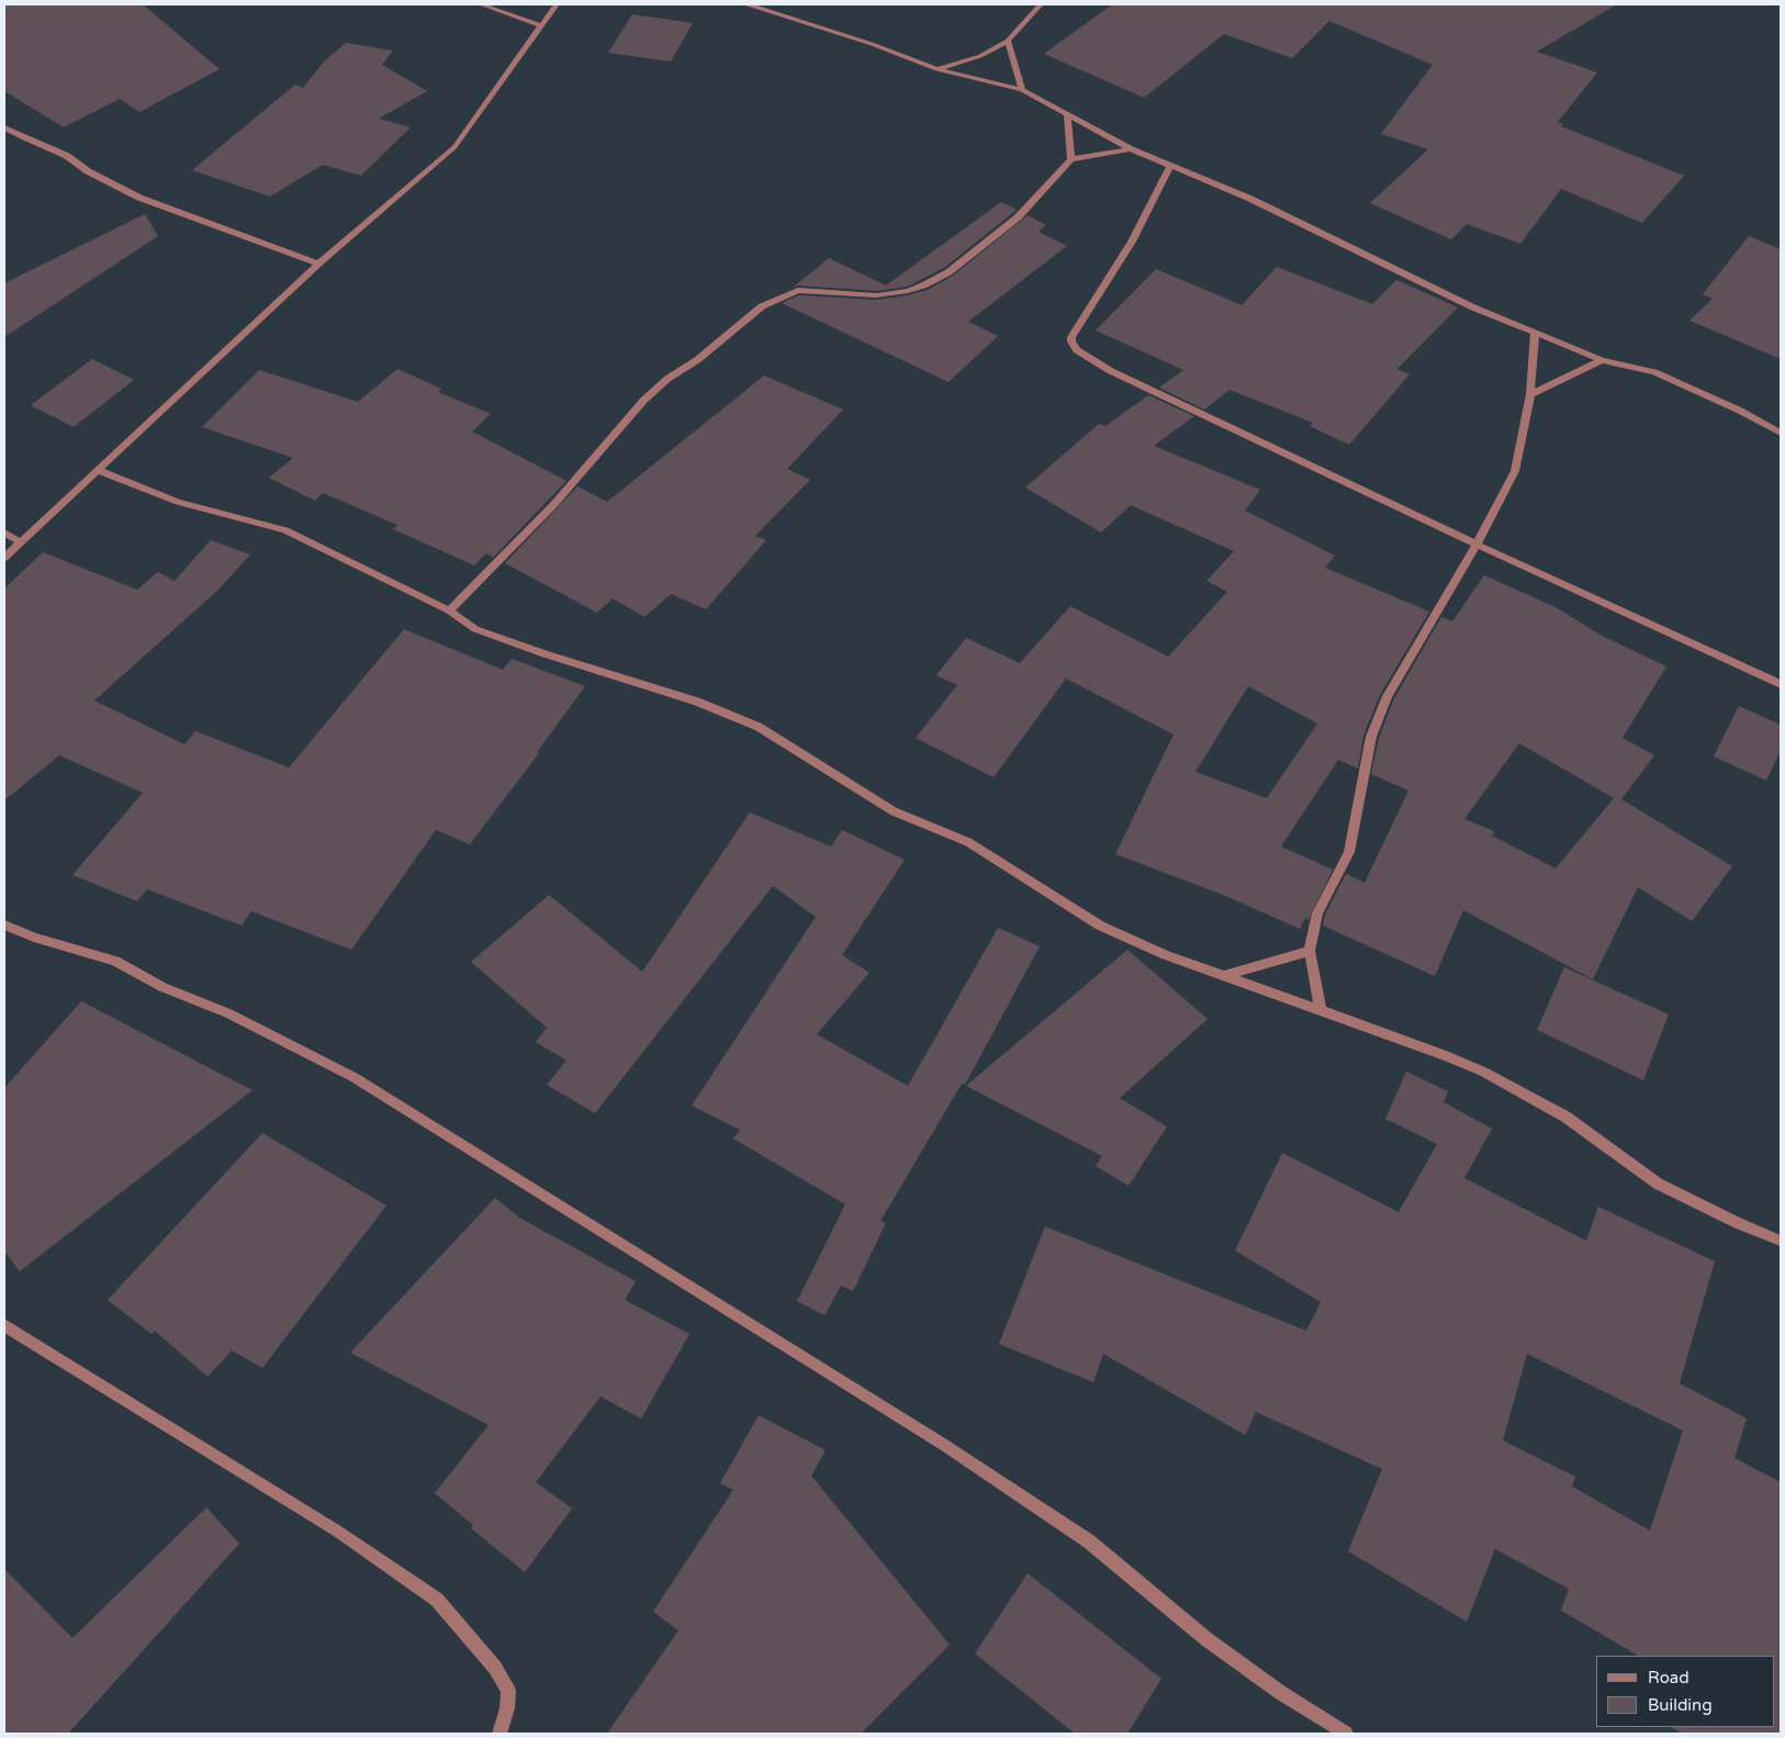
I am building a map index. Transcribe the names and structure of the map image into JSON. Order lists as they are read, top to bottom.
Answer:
{
  "legend": ["Road", "Building"]
}
